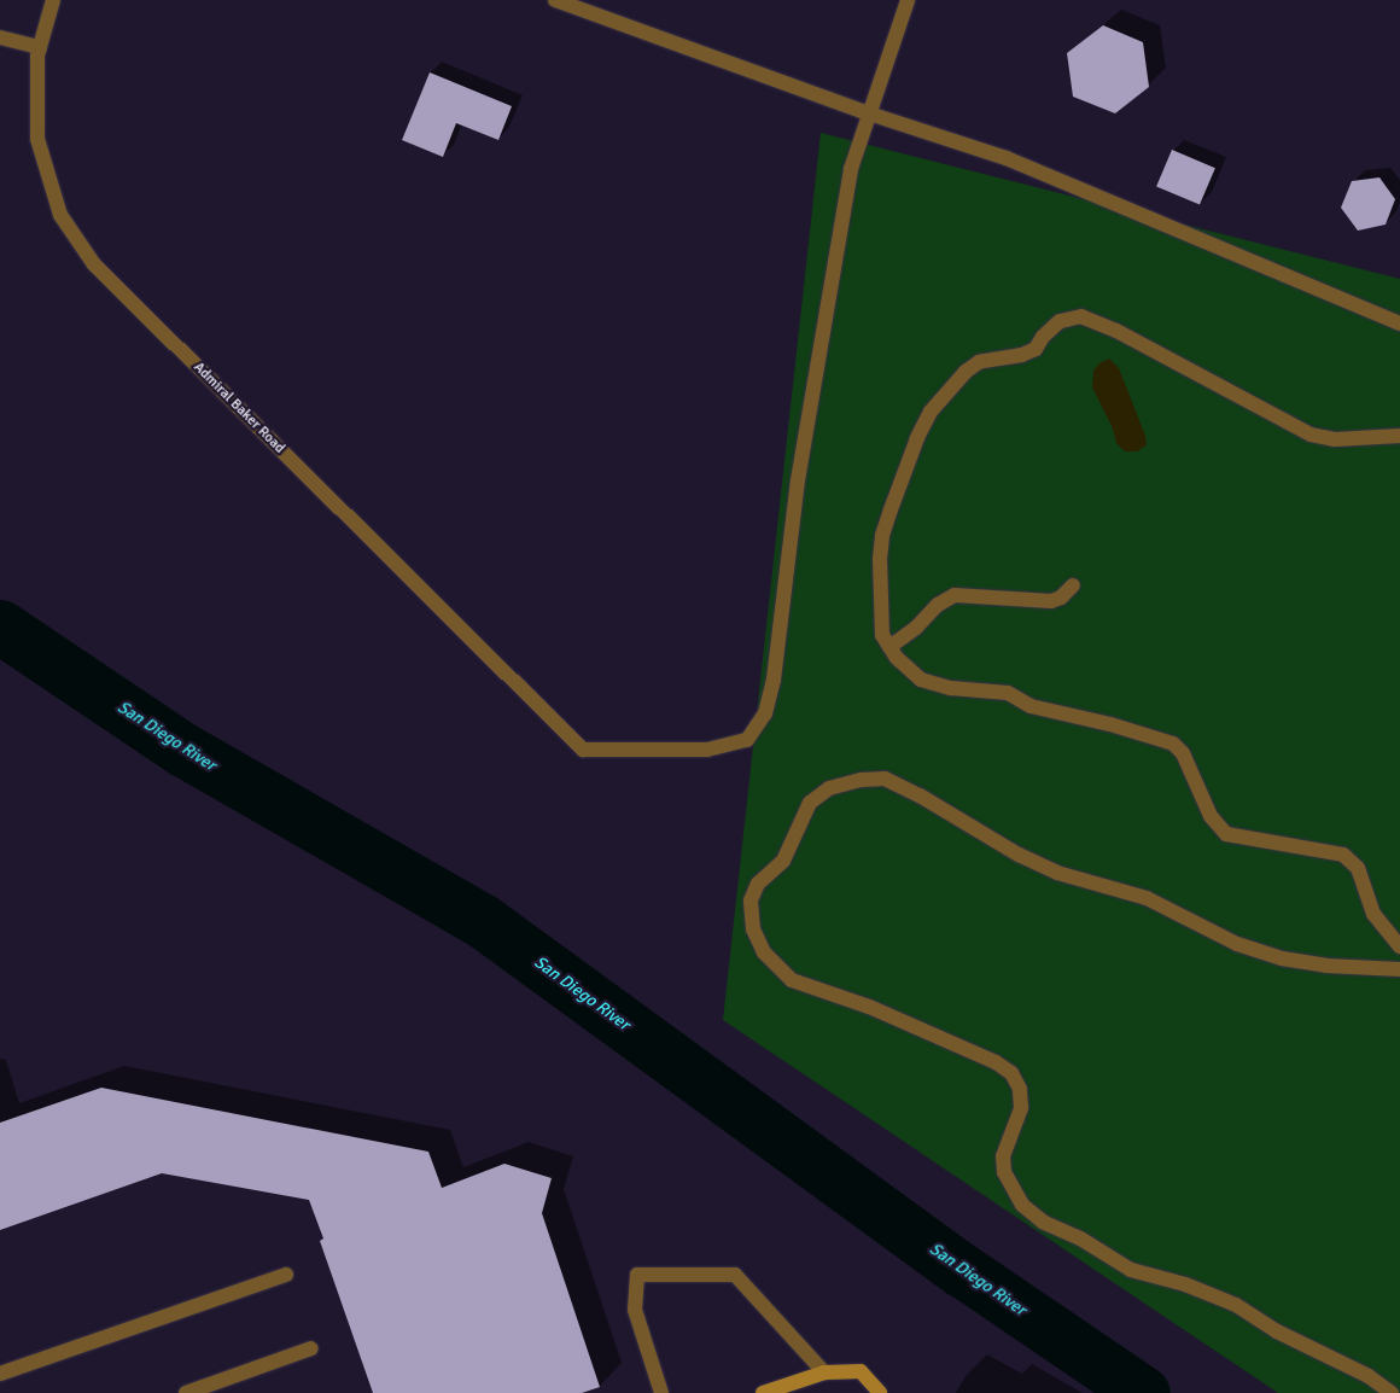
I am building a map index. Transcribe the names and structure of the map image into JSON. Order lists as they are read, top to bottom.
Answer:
{
  "streets": {
    "street": ["Admiral Baker Road"]
  },
  "water": ["San Diego River"]
}
